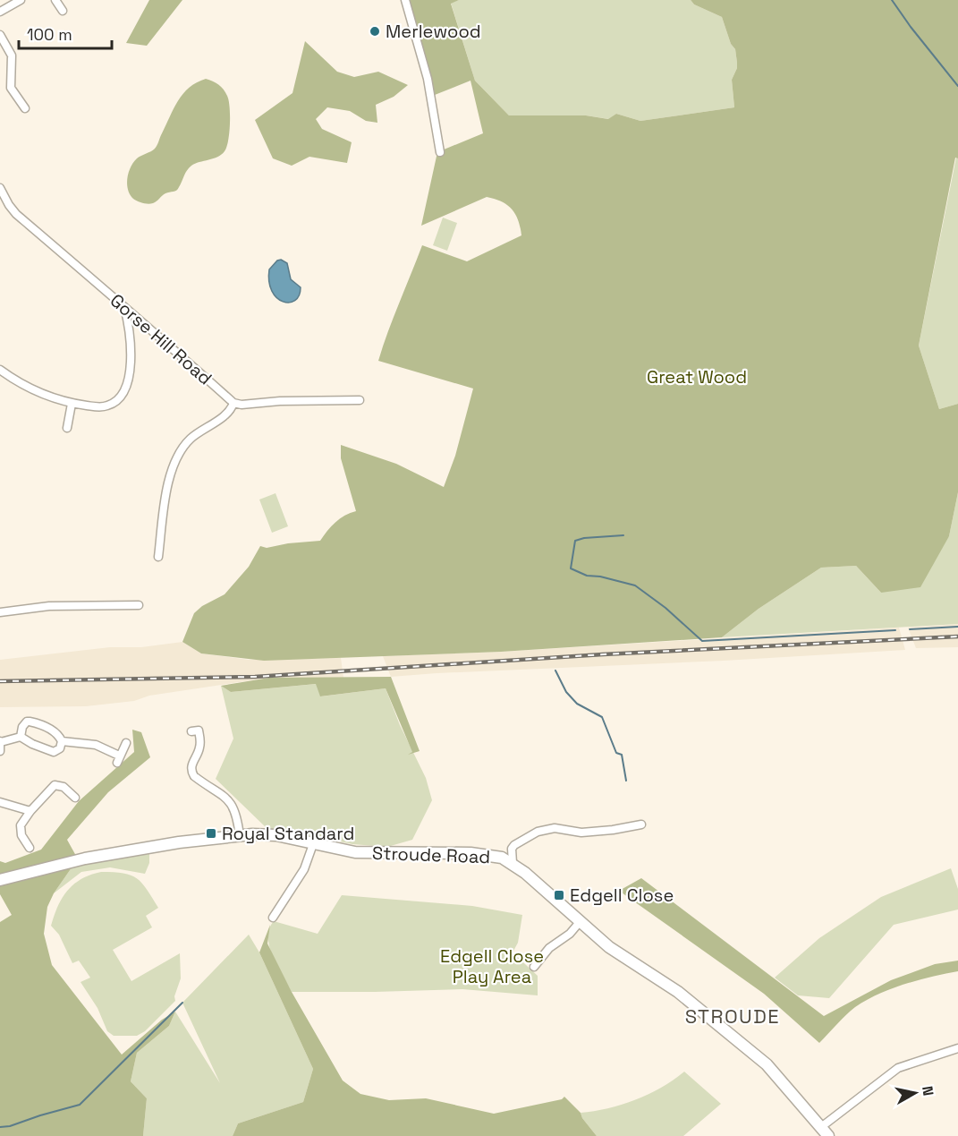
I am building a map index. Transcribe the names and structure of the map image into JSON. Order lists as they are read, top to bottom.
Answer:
{
  "streets": {
    "street": ["Gorse Hill Road", "Stroude Road"]
  },
  "districts": ["STROUDE"],
  "parks": ["Great Wood", "Edgell Close Play Area"],
  "places": {
    "other": ["Merlewood"],
    "transit": ["Royal Standard", "Edgell Close"]
  },
  "scale_bar": "100 m",
  "north": "right"
}
